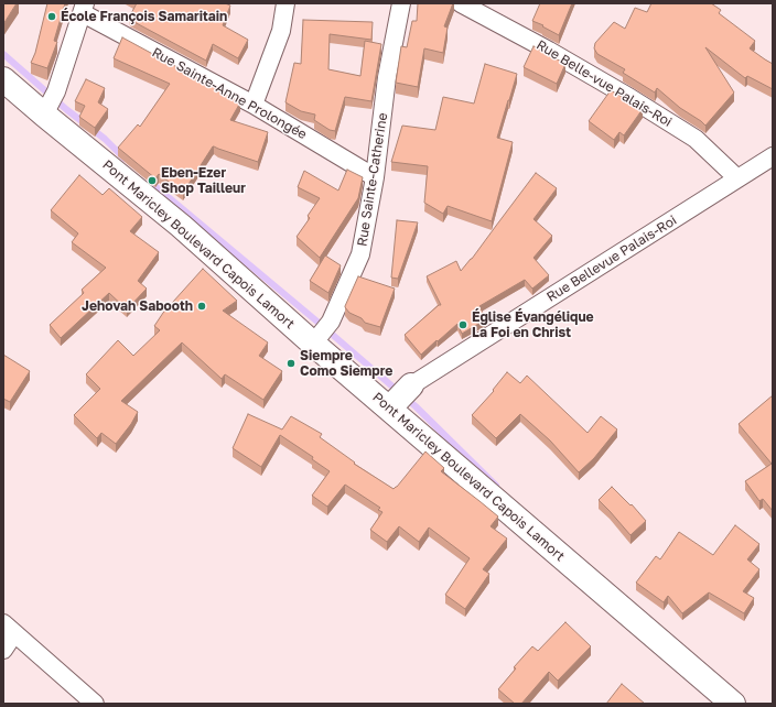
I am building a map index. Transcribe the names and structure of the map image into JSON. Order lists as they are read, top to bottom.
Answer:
{
  "streets": {
    "street": [
      "Rue Belle-vue Palais-Roi",
      "Rue Sainte-Anne Prolongée",
      "Rue Sainte-Catherine",
      "Pont Maricley Boulevard Capois Lamort",
      "Rue Bellevue Palais-Roi"
    ]
  },
  "crossings": [
    ["Rue Belle-vue Palais-Roi", "Rue Bellevue Palais-Roi"],
    ["Rue Sainte-Anne Prolongée", "Rue Sainte-Catherine"],
    ["Rue Sainte-Catherine", "Pont Maricley Boulevard Capois Lamort"],
    ["Pont Maricley Boulevard Capois Lamort", "Rue Bellevue Palais-Roi"]
  ],
  "places": [
    "École François Samaritain",
    "Eben-Ezer Shop Tailleur",
    "Jehovah Sabooth",
    "Église Évangélique La Foi en Christ",
    "Siempre Como Siempre"
  ]
}
